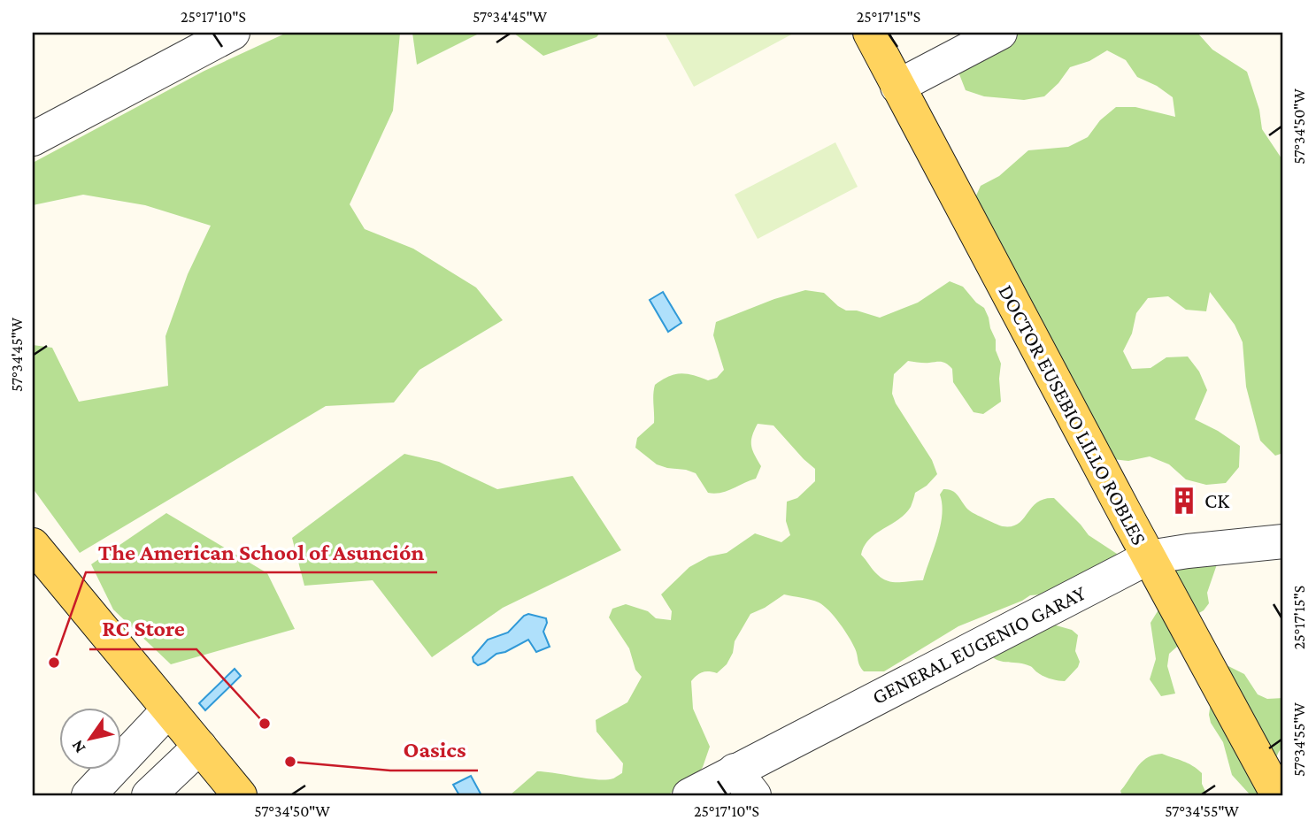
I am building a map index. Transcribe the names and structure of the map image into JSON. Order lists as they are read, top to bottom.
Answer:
{
  "streets": {
    "main road": ["DOCTOR EUSEBIO LILLO ROBLES"],
    "street": ["GENERAL EUGENIO GARAY"]
  },
  "crossings": [
    ["DOCTOR EUSEBIO LILLO ROBLES", "GENERAL EUGENIO GARAY"]
  ],
  "places": {
    "building": ["CK"],
    "other": ["The American School of Asunción", "RC Store", "Oasics"]
  },
  "north": "bottom left",
  "coordinates": [
    "25°17'10\"S",
    "57°34'45\"W",
    "25°17'15\"S",
    "57°34'50\"W",
    "57°34'55\"W"
  ]
}
